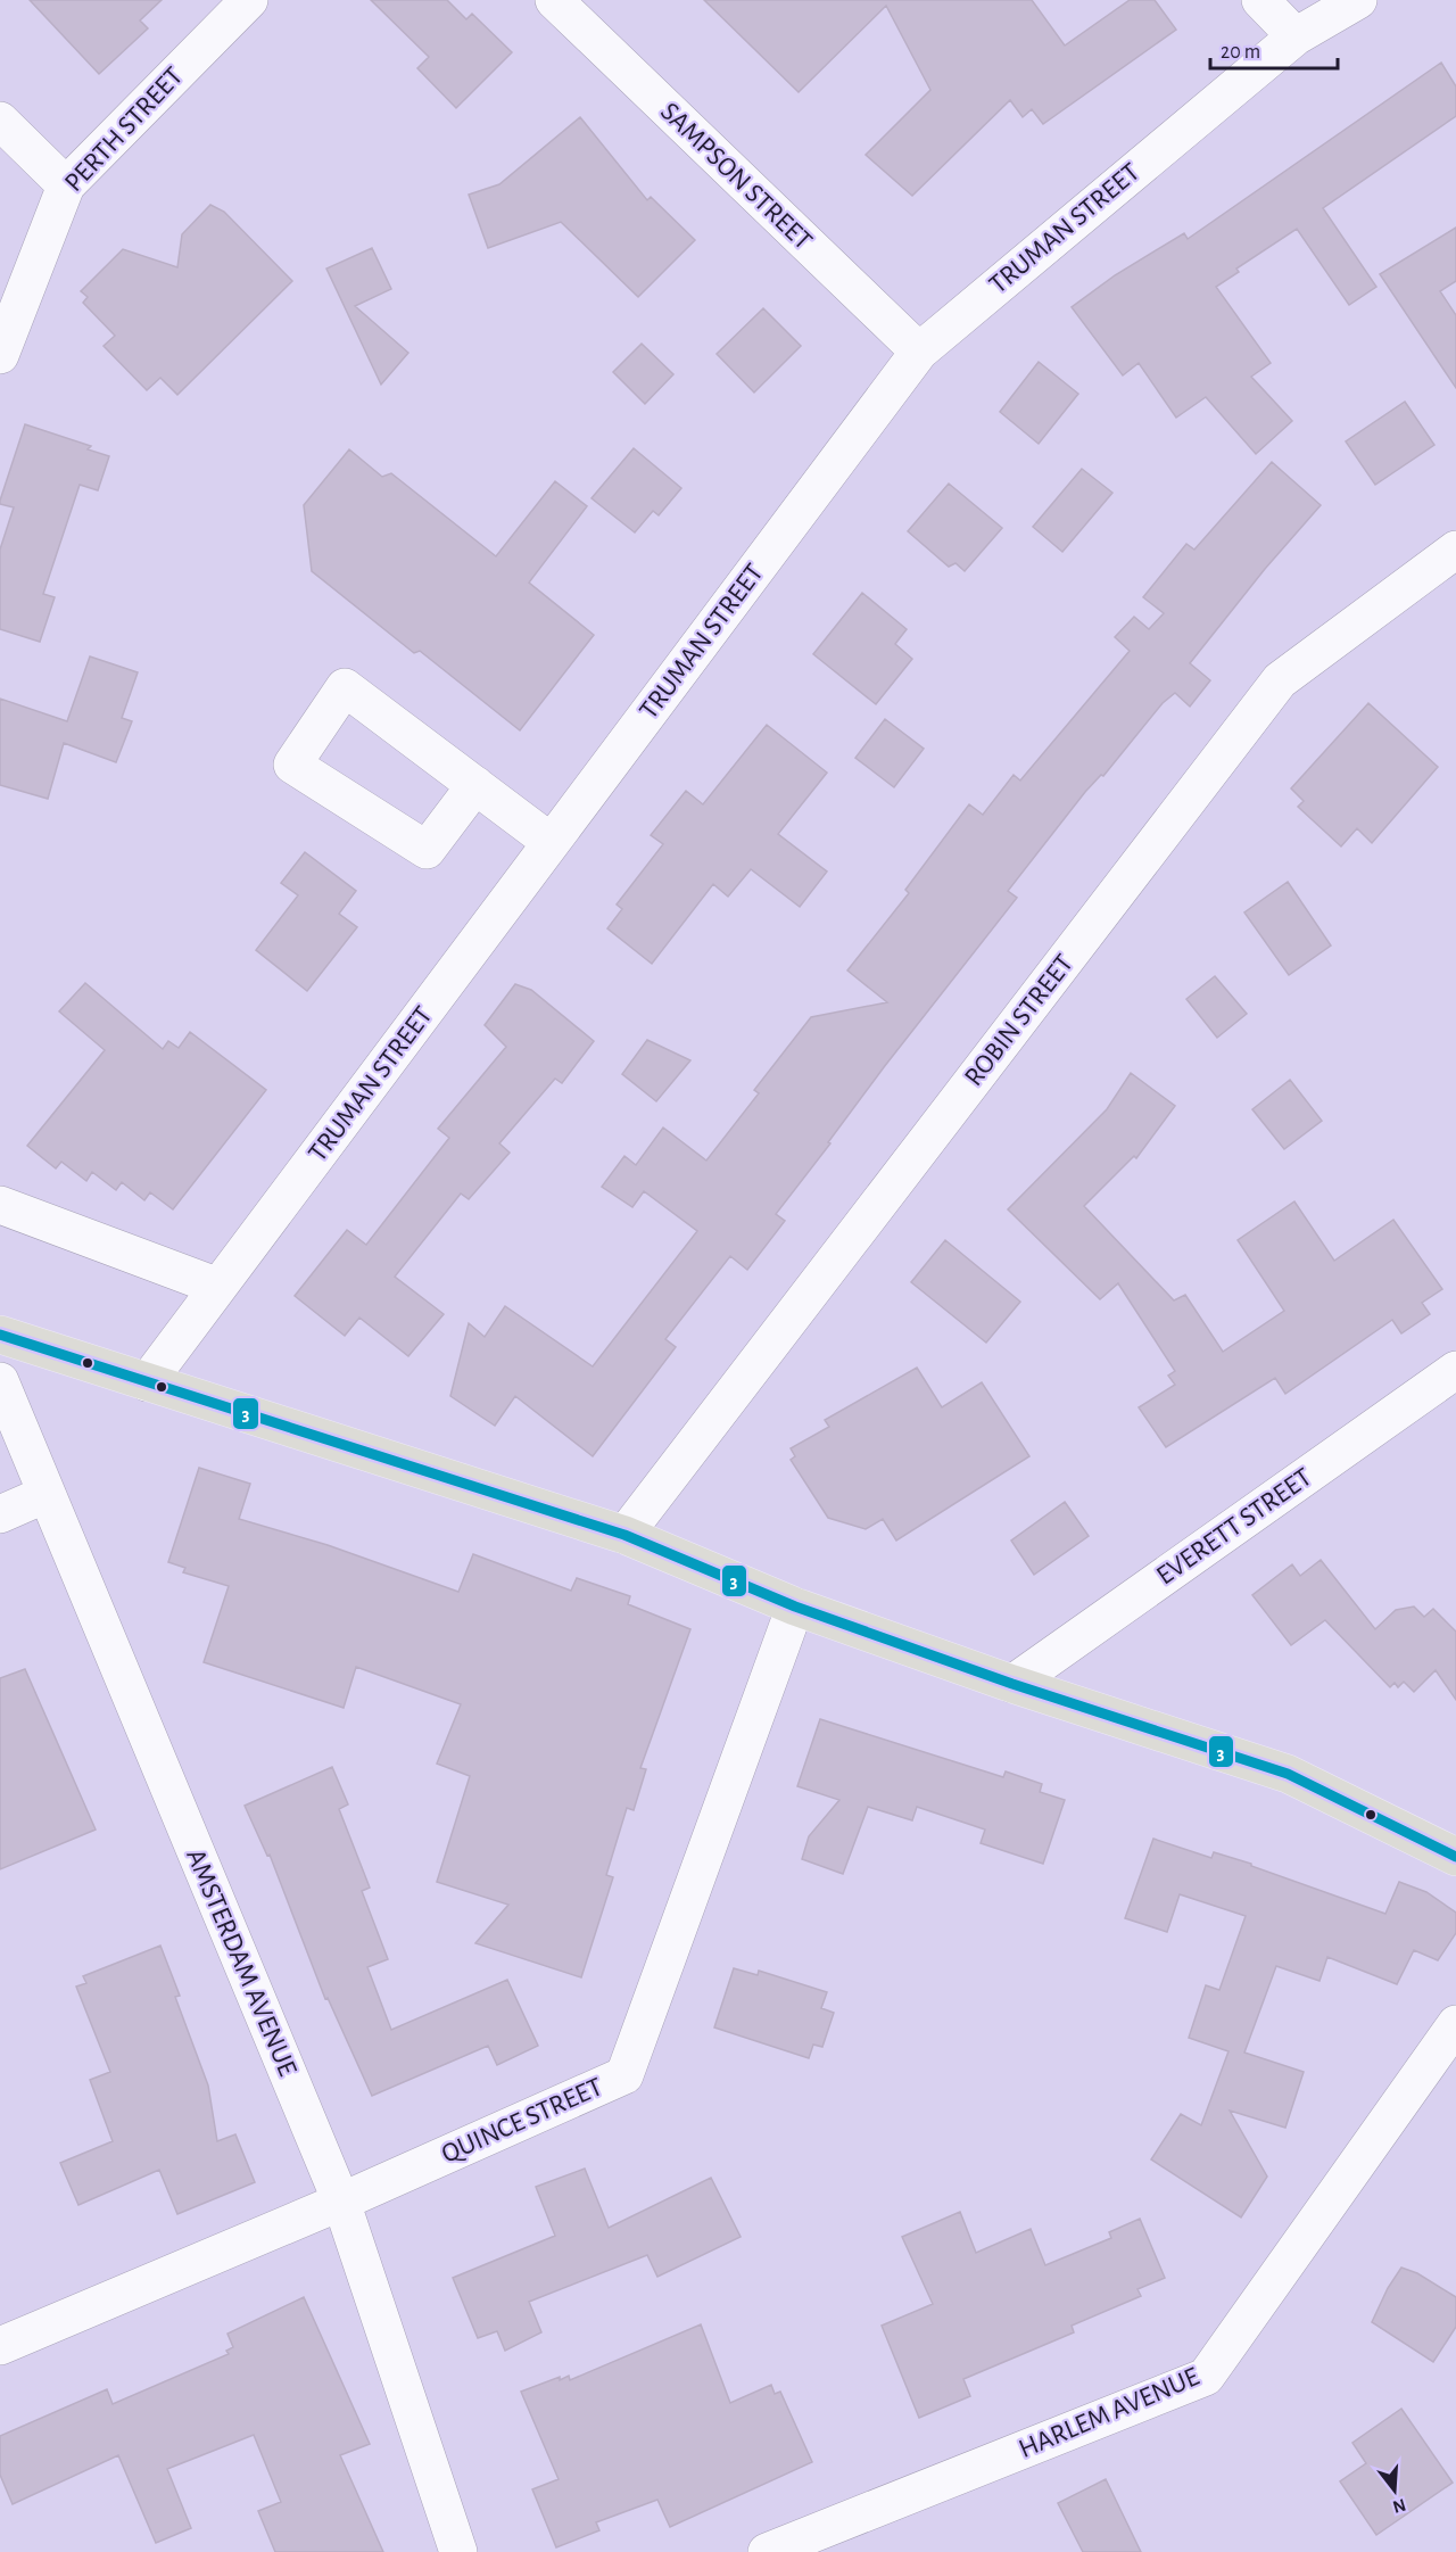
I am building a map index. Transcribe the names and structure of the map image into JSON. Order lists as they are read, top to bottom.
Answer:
{
  "streets": {
    "street": [
      "PERTH STREET",
      "SAMPSON STREET",
      "TRUMAN STREET",
      "ROBIN STREET",
      "EVERETT STREET",
      "AMSTERDAM AVENUE",
      "QUINCE STREET",
      "HARLEM AVENUE"
    ]
  },
  "crossings": [
    ["SAMPSON STREET", "TRUMAN STREET"],
    ["AMSTERDAM AVENUE", "QUINCE STREET"]
  ],
  "lines": ["transit line 3"],
  "scale_bar": "20 m",
  "north": "bottom"
}
